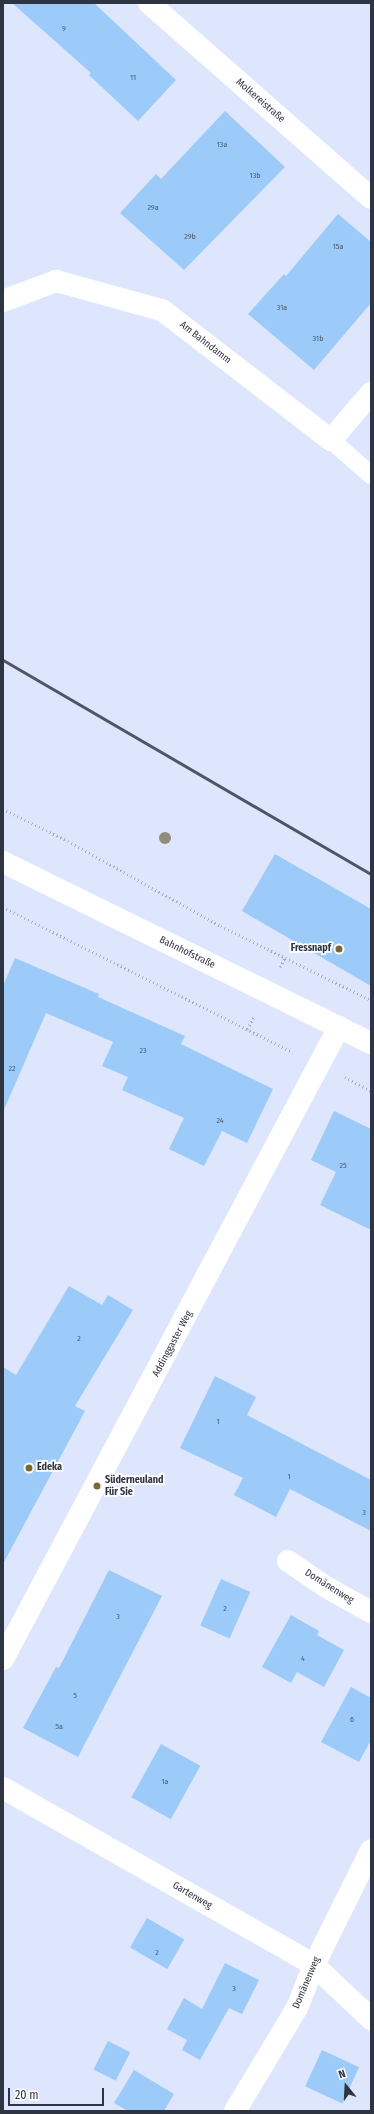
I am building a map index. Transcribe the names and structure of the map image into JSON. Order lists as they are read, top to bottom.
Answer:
{
  "streets": {
    "street": [
      "Molkereistraße",
      "Am Bahndamm",
      "Bahnhofstraße",
      "Addinggaster Weg",
      "Domänenweg",
      "Gartenweg"
    ]
  },
  "crossings": [
    ["Bahnhofstraße", "Addinggaster Weg"],
    ["Domänenweg", "Gartenweg"]
  ],
  "places": ["Fressnapf", "Edeka", "Süderneuland Für Sie"],
  "house_numbers": [
    "9",
    "11",
    "13a",
    "13b",
    "29a",
    "29b",
    "15a",
    "31a",
    "31b",
    "23",
    "22",
    "24",
    "25",
    "2",
    "1",
    "1",
    "3",
    "2",
    "3",
    "4",
    "5",
    "6",
    "5a",
    "1a",
    "2",
    "3"
  ],
  "scale_bar": "20 m",
  "north": "top"
}
